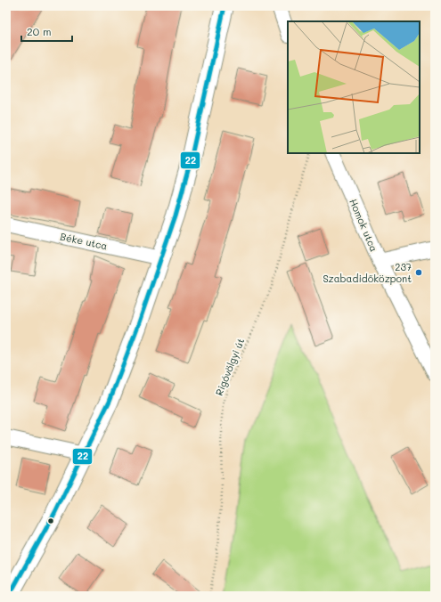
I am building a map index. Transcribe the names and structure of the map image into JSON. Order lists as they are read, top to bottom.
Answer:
{
  "streets": {
    "street": ["Homok utca", "Béke utca"],
    "path": ["Rigóvölgyi út"]
  },
  "places": ["237 Szabadidőközpont"],
  "lines": ["transit line 22"],
  "scale_bar": "20 m"
}
